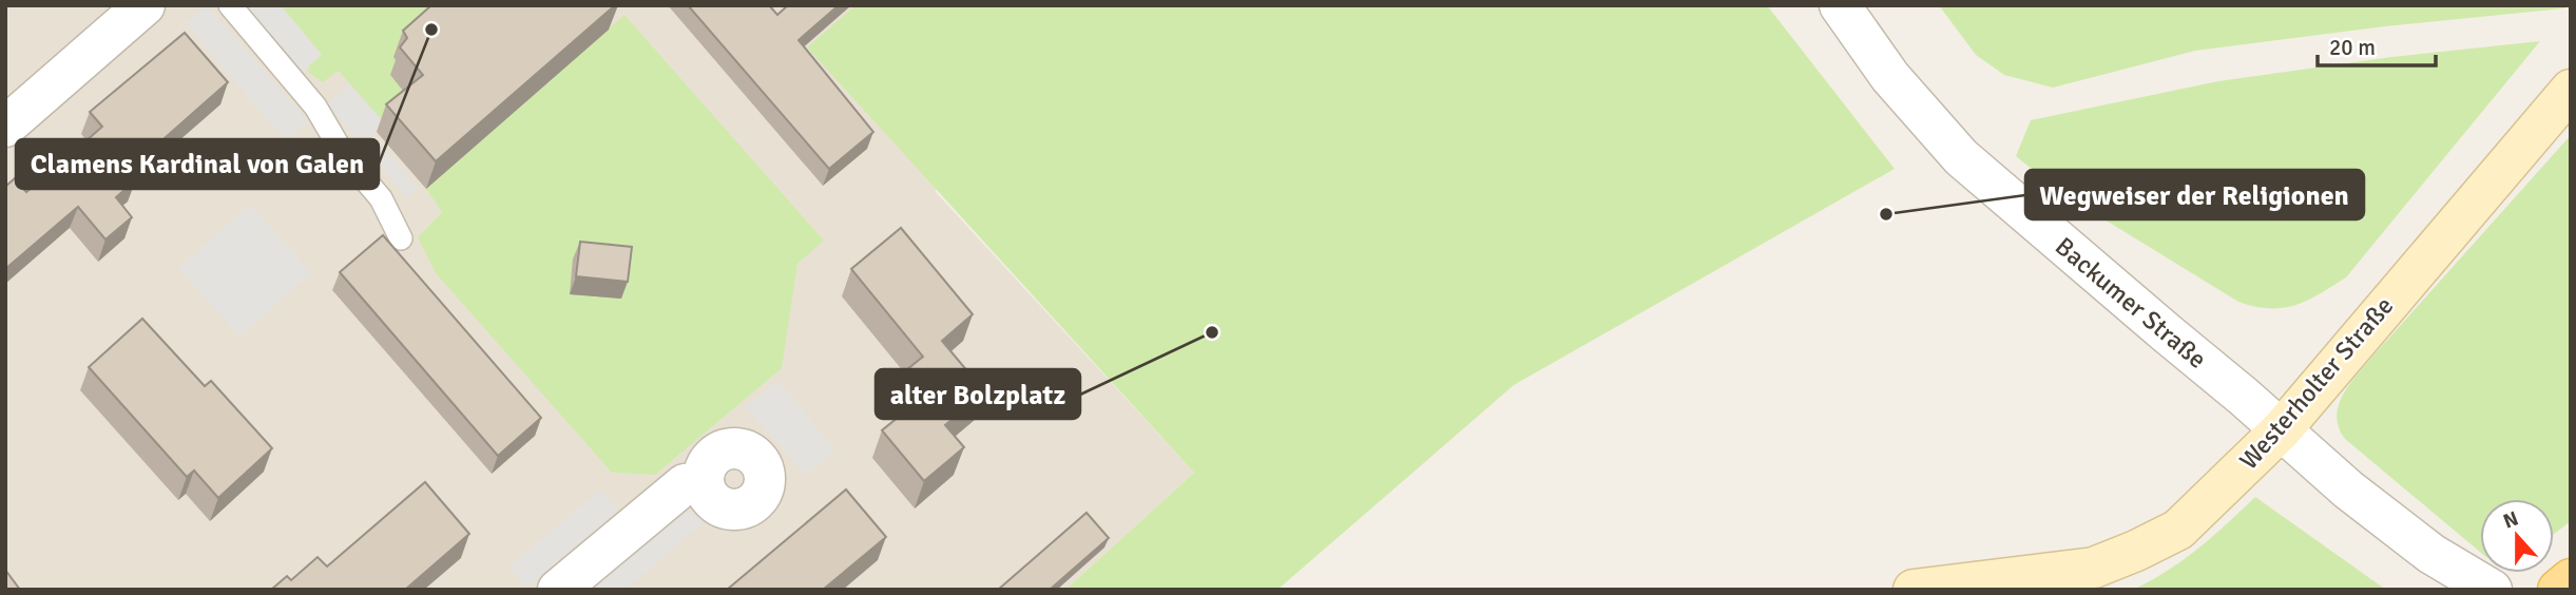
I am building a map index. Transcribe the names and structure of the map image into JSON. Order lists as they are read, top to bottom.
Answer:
{
  "streets": {
    "street": ["Backumer Straße", "Westerholter Straße"]
  },
  "crossings": [
    ["Backumer Straße", "Westerholter Straße"]
  ],
  "places": ["Clamens Kardinal von Galen", "Wegweiser der Religionen", "alter Bolzplatz"],
  "scale_bar": "20 m",
  "north": "top"
}
